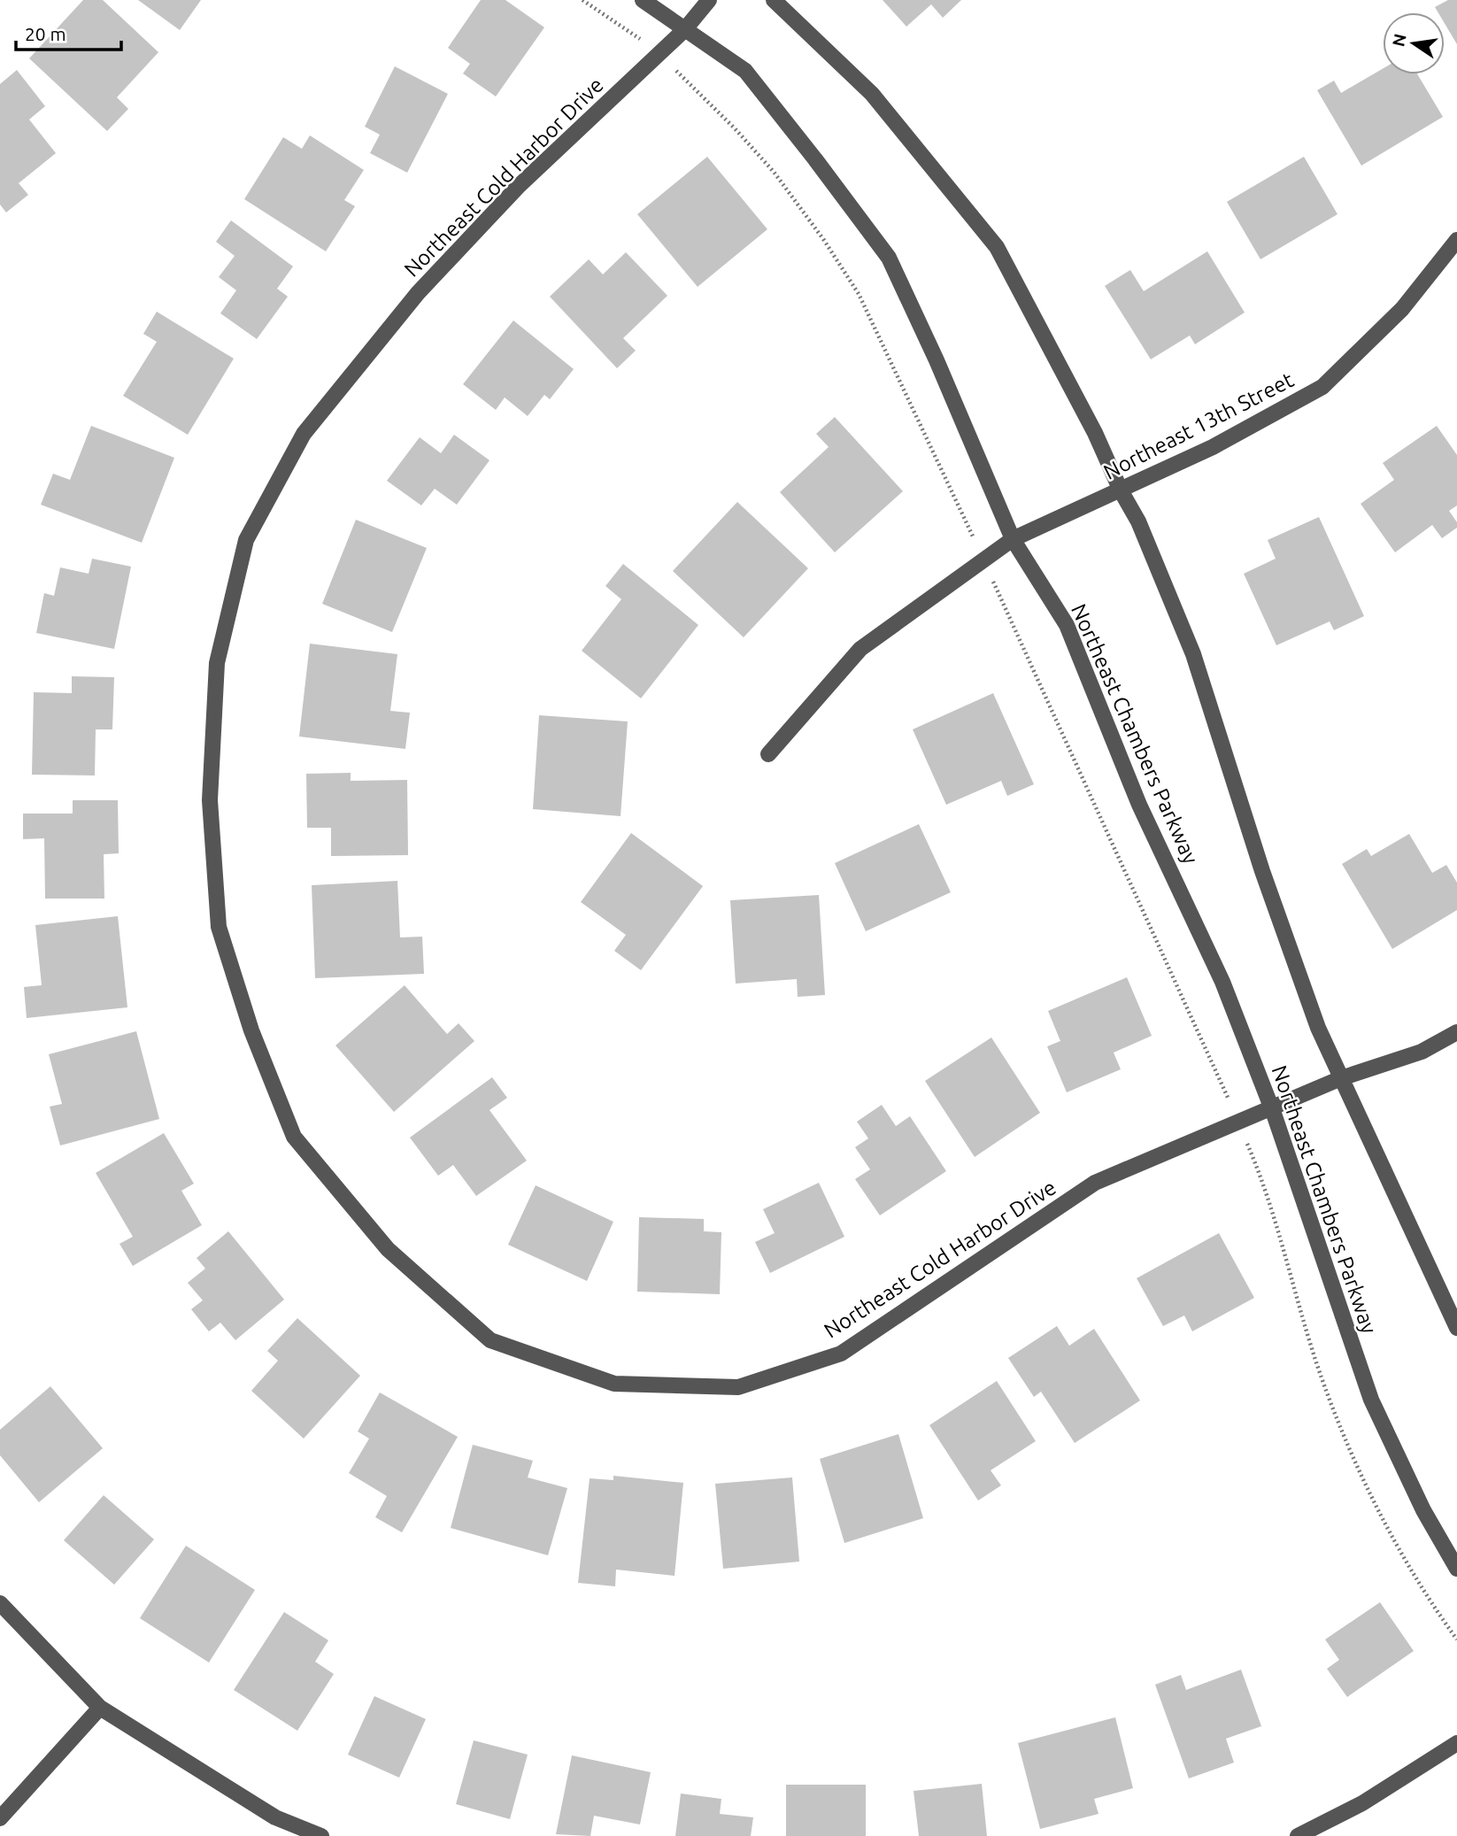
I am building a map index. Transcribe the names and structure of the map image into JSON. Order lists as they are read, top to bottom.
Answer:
{
  "streets": {
    "street": ["Northeast Cold Harbor Drive", "Northeast 13th Street", "Northeast Chambers Parkway"]
  },
  "crossings": [
    ["Northeast Cold Harbor Drive", "Northeast Chambers Parkway"],
    ["Northeast 13th Street", "Northeast Chambers Parkway"]
  ],
  "scale_bar": "20 m",
  "north": "left"
}
